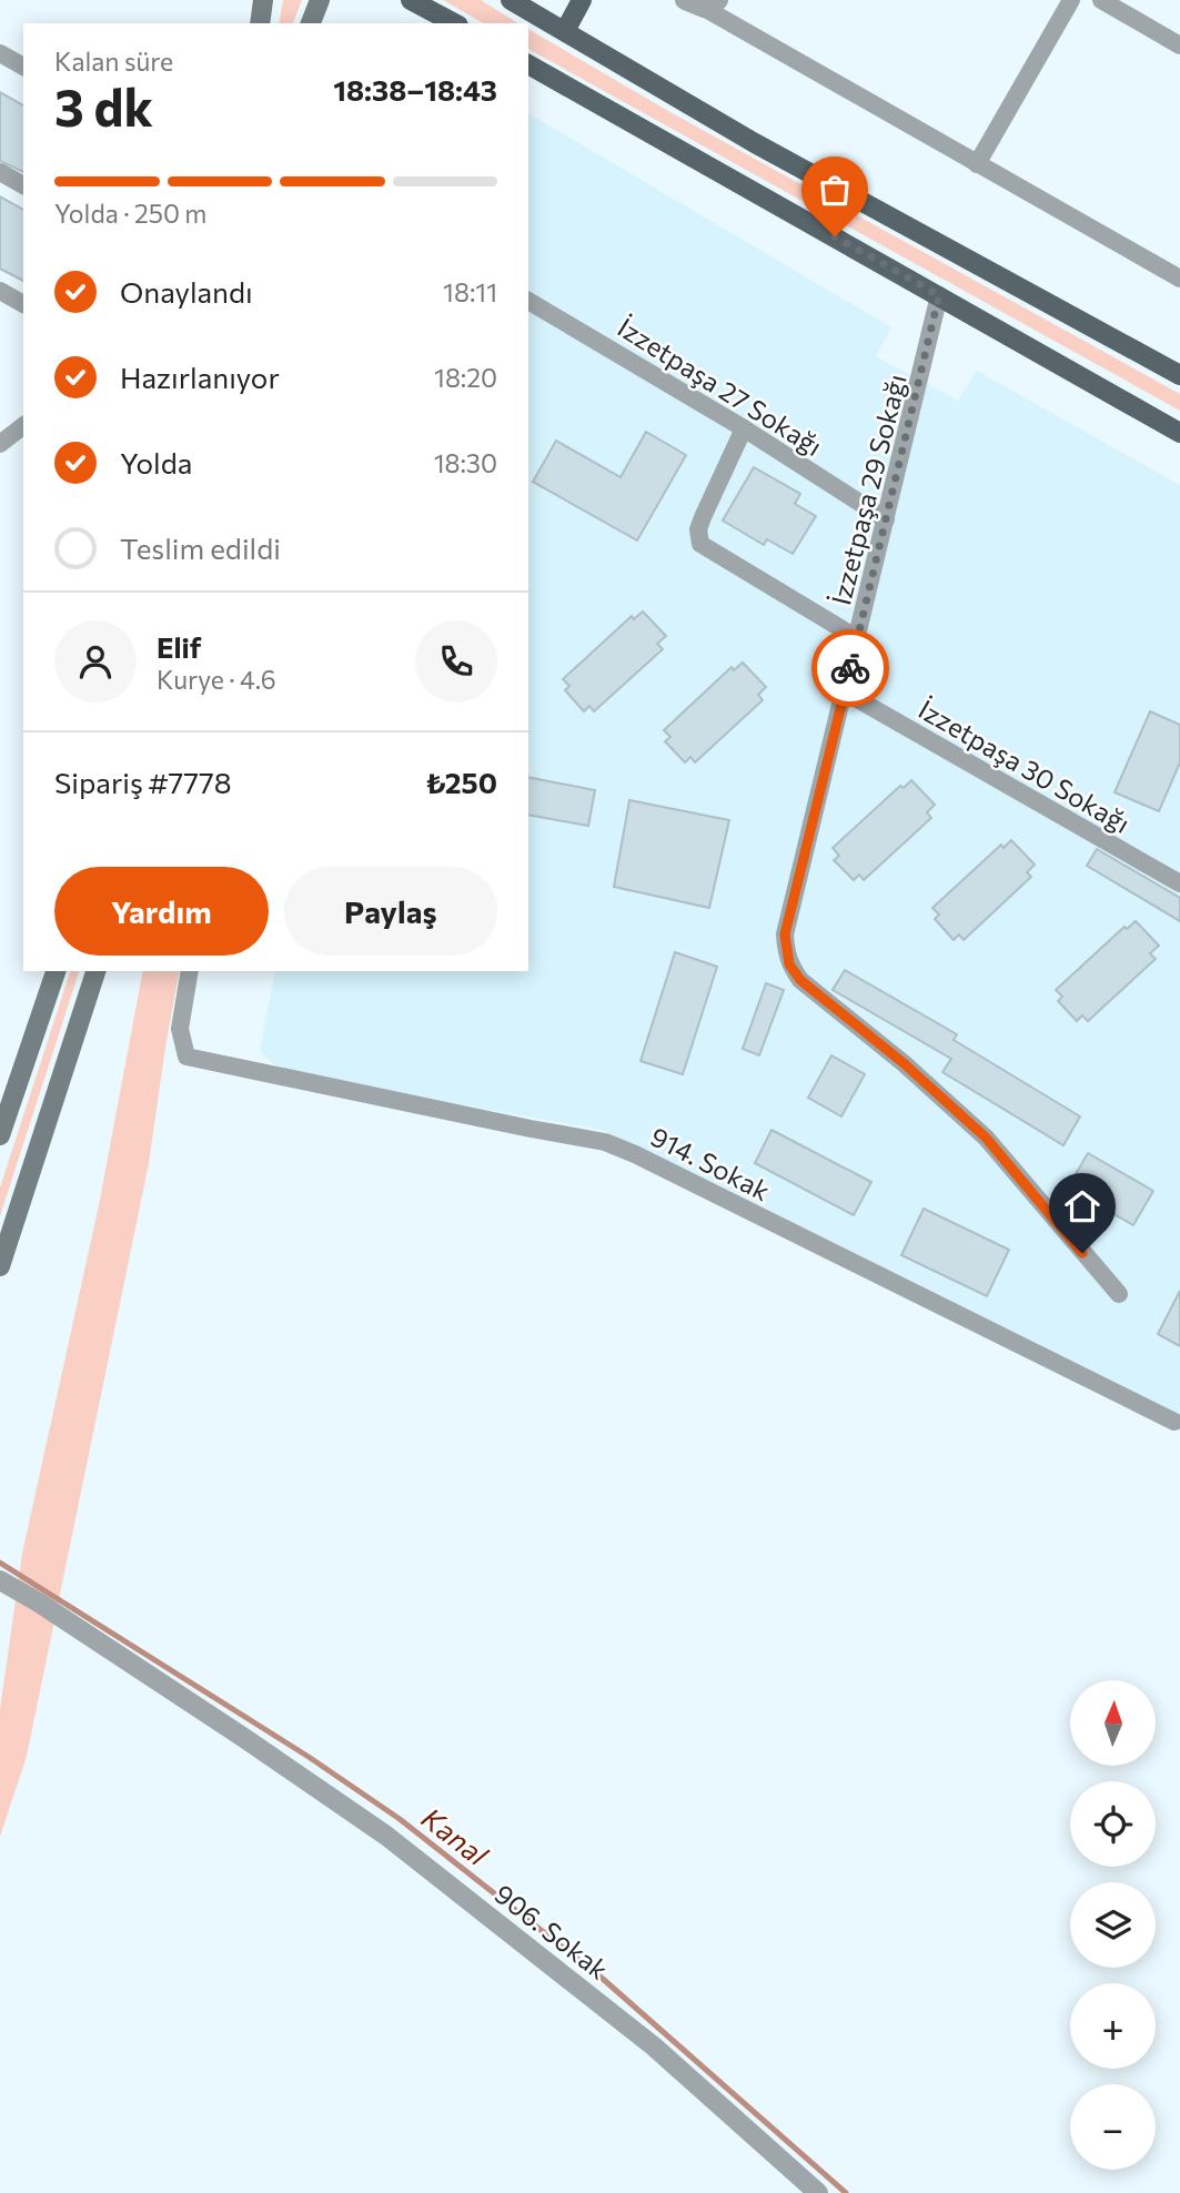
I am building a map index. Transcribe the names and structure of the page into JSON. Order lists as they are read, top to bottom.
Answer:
{
  "streets": {
    "street": [
      "İzzetpaşa 27 Sokağı",
      "İzzetpaşa 29 Sokağı",
      "İzzetpaşa 30 Sokağı",
      "914. Sokak",
      "906. Sokak"
    ]
  },
  "crossings": [
    ["İzzetpaşa 27 Sokağı", "İzzetpaşa 29 Sokağı"],
    ["İzzetpaşa 29 Sokağı", "İzzetpaşa 30 Sokağı"]
  ],
  "water": ["Kanal"],
  "north": "top",
  "page": {
    "heading": ["3 dk", "Kalan süre", "18:38–18:43"],
    "panel": [
      "Elif",
      "Kurye · 4.6",
      "Sipariş #7778",
      "₺250"
    ],
    "bar": "Yolda · 250 m",
    "list": [
      ["Onaylandı", "18:11"],
      ["Hazırlanıyor", "18:20"],
      ["Yolda", "18:30"],
      "Teslim edildi"
    ],
    "buttons": ["Yardım", "Paylaş"],
    "map_buttons": ["+", "−"]
  }
}
